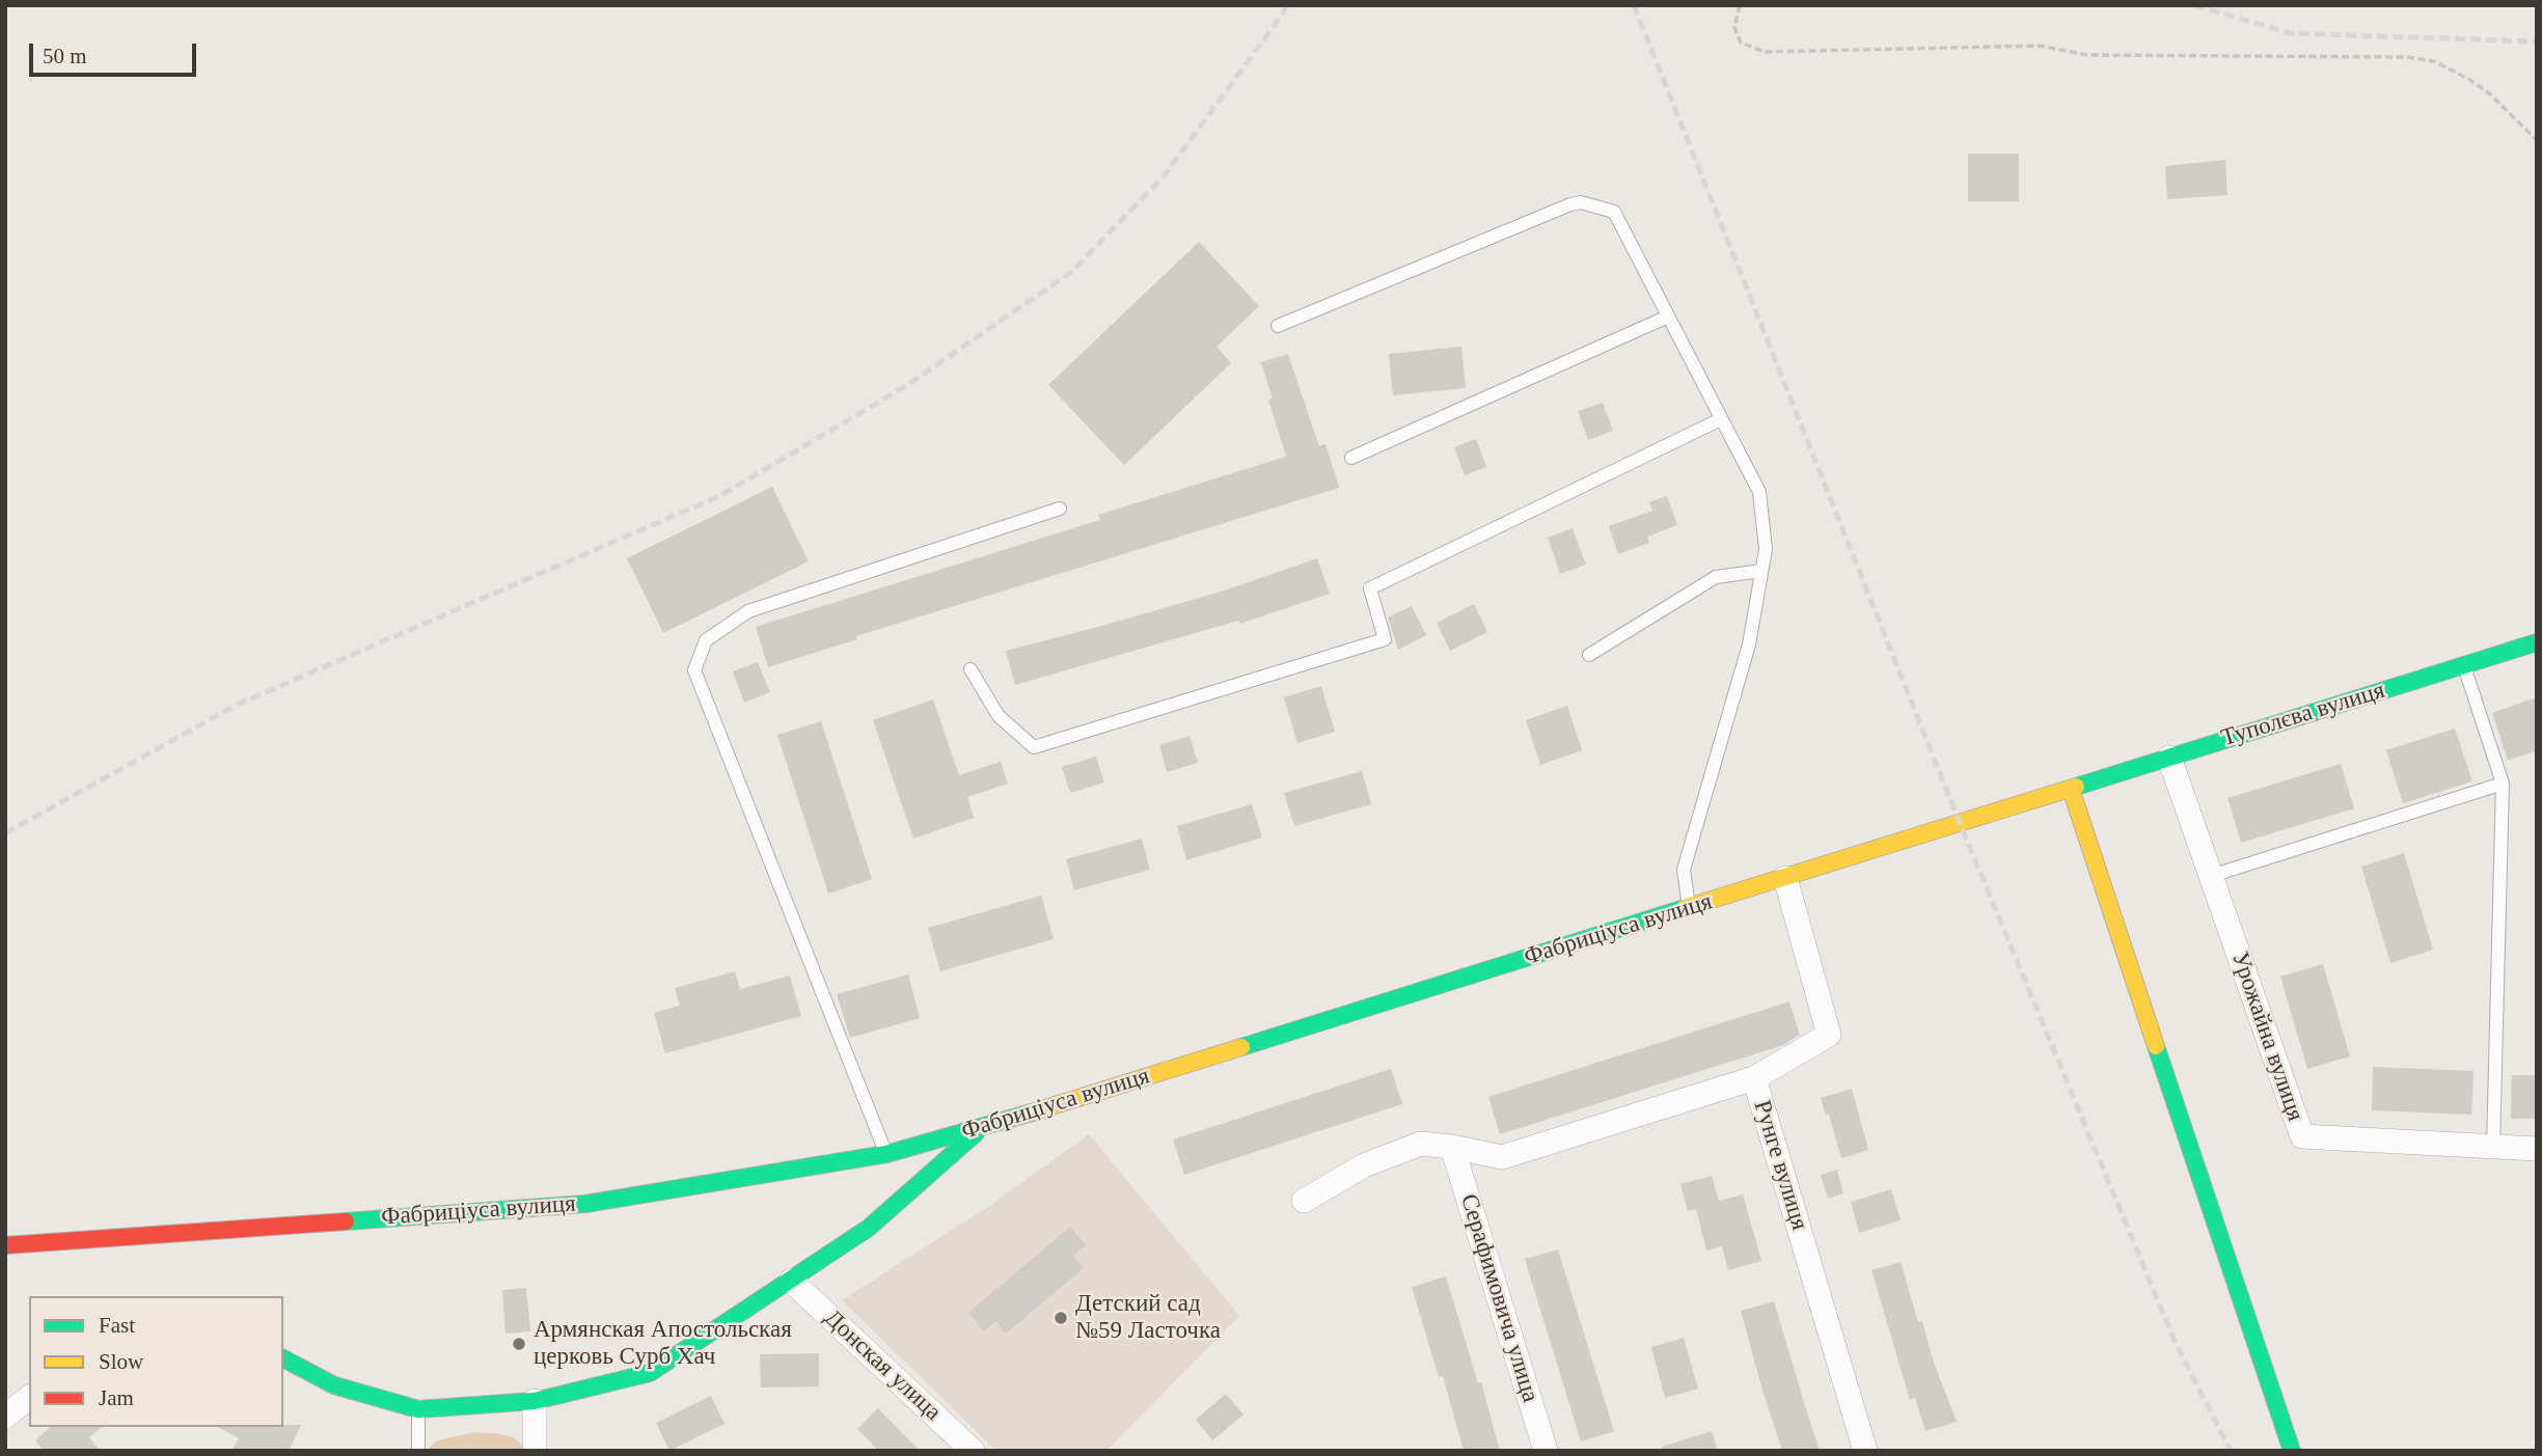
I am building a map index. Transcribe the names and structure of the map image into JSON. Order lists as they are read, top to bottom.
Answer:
{
  "streets": {
    "main road": ["Туполєва вулиця", "Фабриціуса вулиця"],
    "street": [
      "Урожайна вулиця",
      "Рунге вулиця",
      "Серафимовича улица",
      "Донская улица"
    ]
  },
  "crossings": [
    ["Туполєва вулиця", "Фабриціуса вулиця"],
    ["Туполєва вулиця", "Урожайна вулиця"],
    ["Фабриціуса вулиця", "Рунге вулиця"]
  ],
  "places": ["Детский сад №59 Ласточка", "Армянская Апостольская церковь Сурб Хач"],
  "legend": ["Fast", "Slow", "Jam"],
  "scale_bar": "50 m"
}
